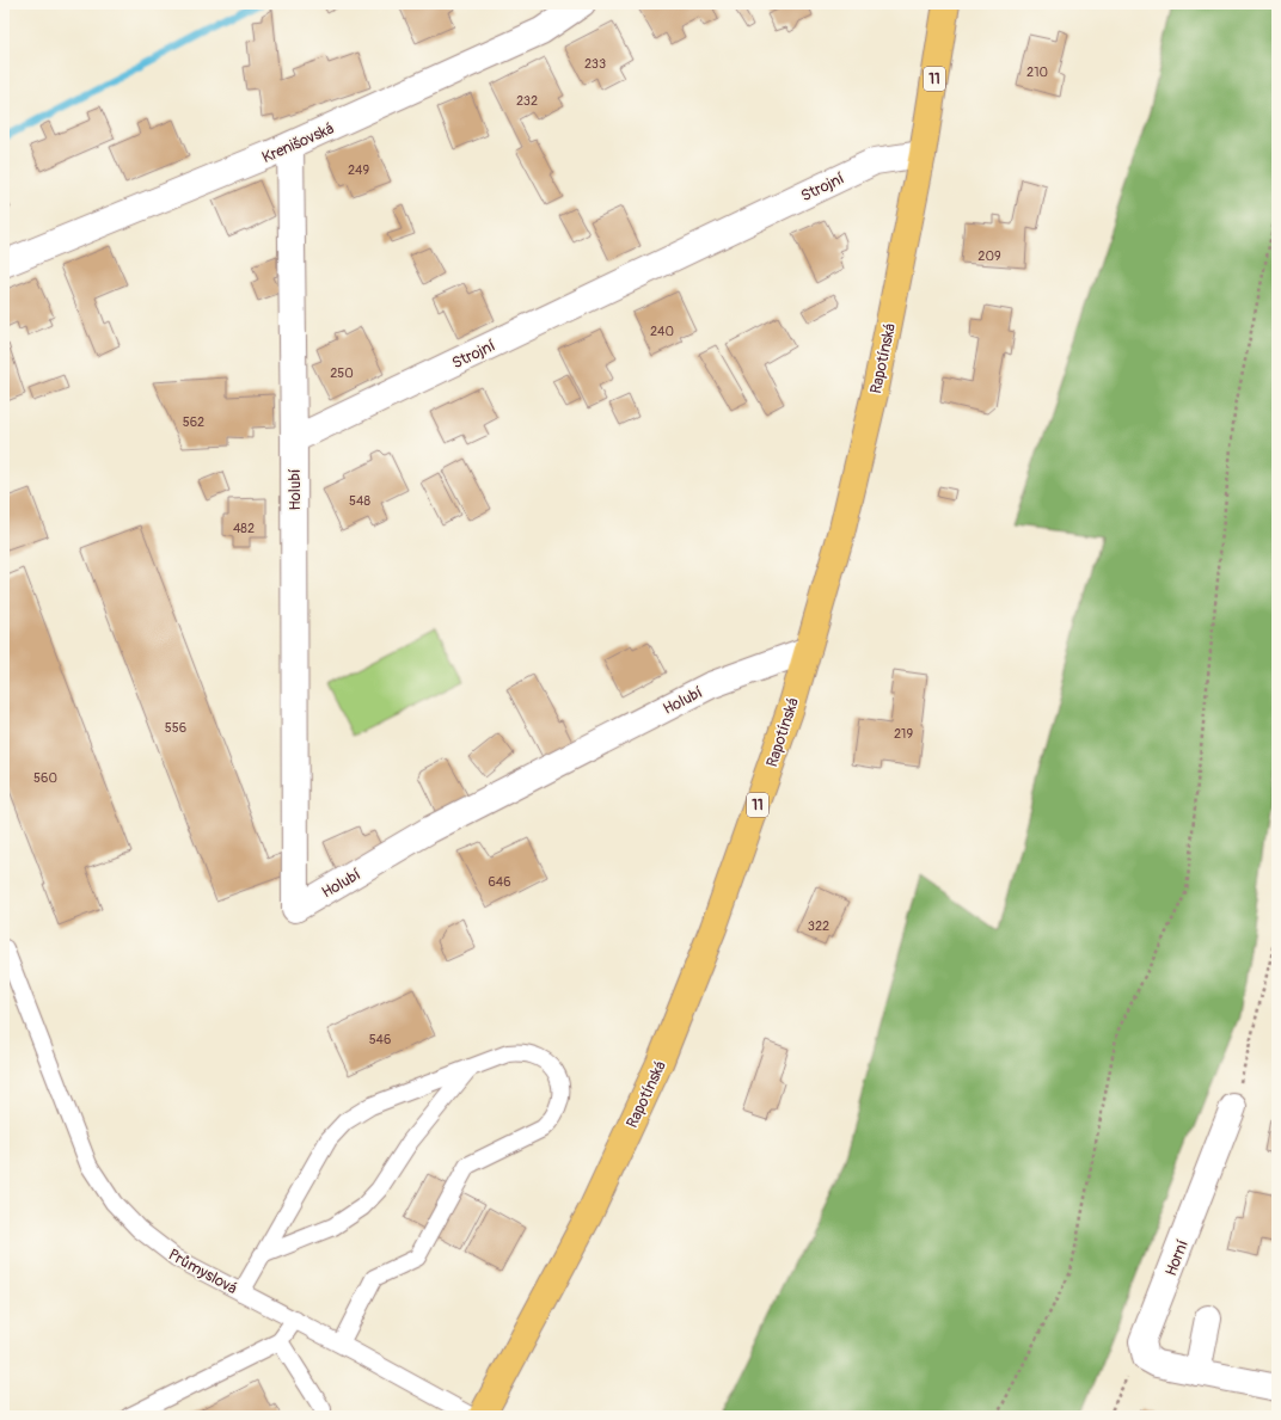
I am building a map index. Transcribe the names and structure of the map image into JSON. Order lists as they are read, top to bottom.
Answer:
{
  "streets": {
    "main road": ["11", "Rapotínská"],
    "street": [
      "Krenišovská",
      "Strojní",
      "Holubí",
      "Horní"
    ],
    "lane": ["Průmyslová"]
  },
  "crossings": [
    ["Strojní", "Rapotínská"],
    ["Strojní", "Holubí"],
    ["Rapotínská", "Holubí"]
  ],
  "house_numbers": [
    "233",
    "210",
    "232",
    "249",
    "209",
    "240",
    "250",
    "562",
    "548",
    "482",
    "556",
    "219",
    "560",
    "646",
    "322",
    "546"
  ]
}
